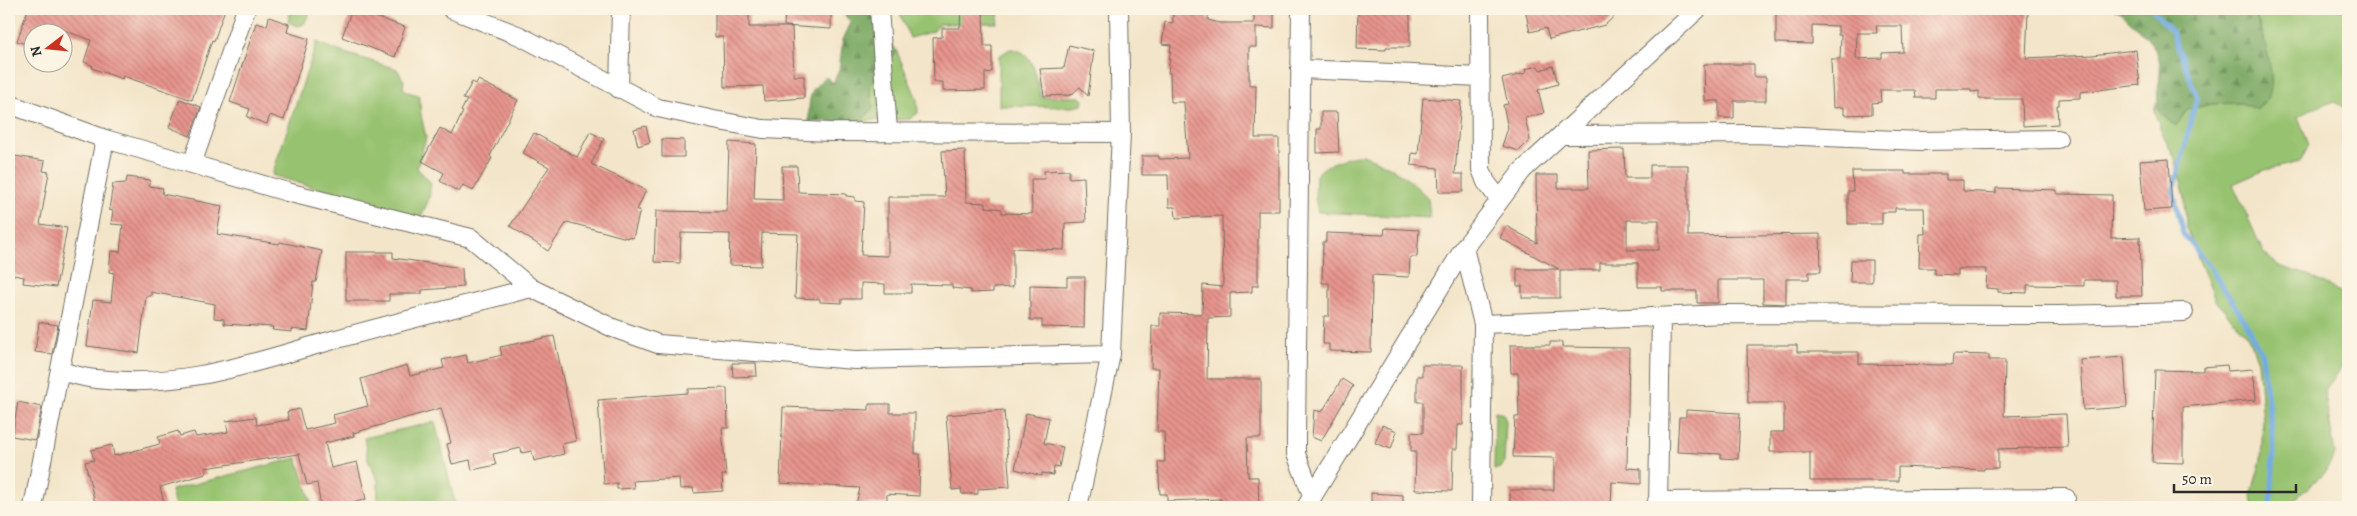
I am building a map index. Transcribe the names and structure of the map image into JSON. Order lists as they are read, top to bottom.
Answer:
{
  "scale_bar": "50 m",
  "north": "left"
}
